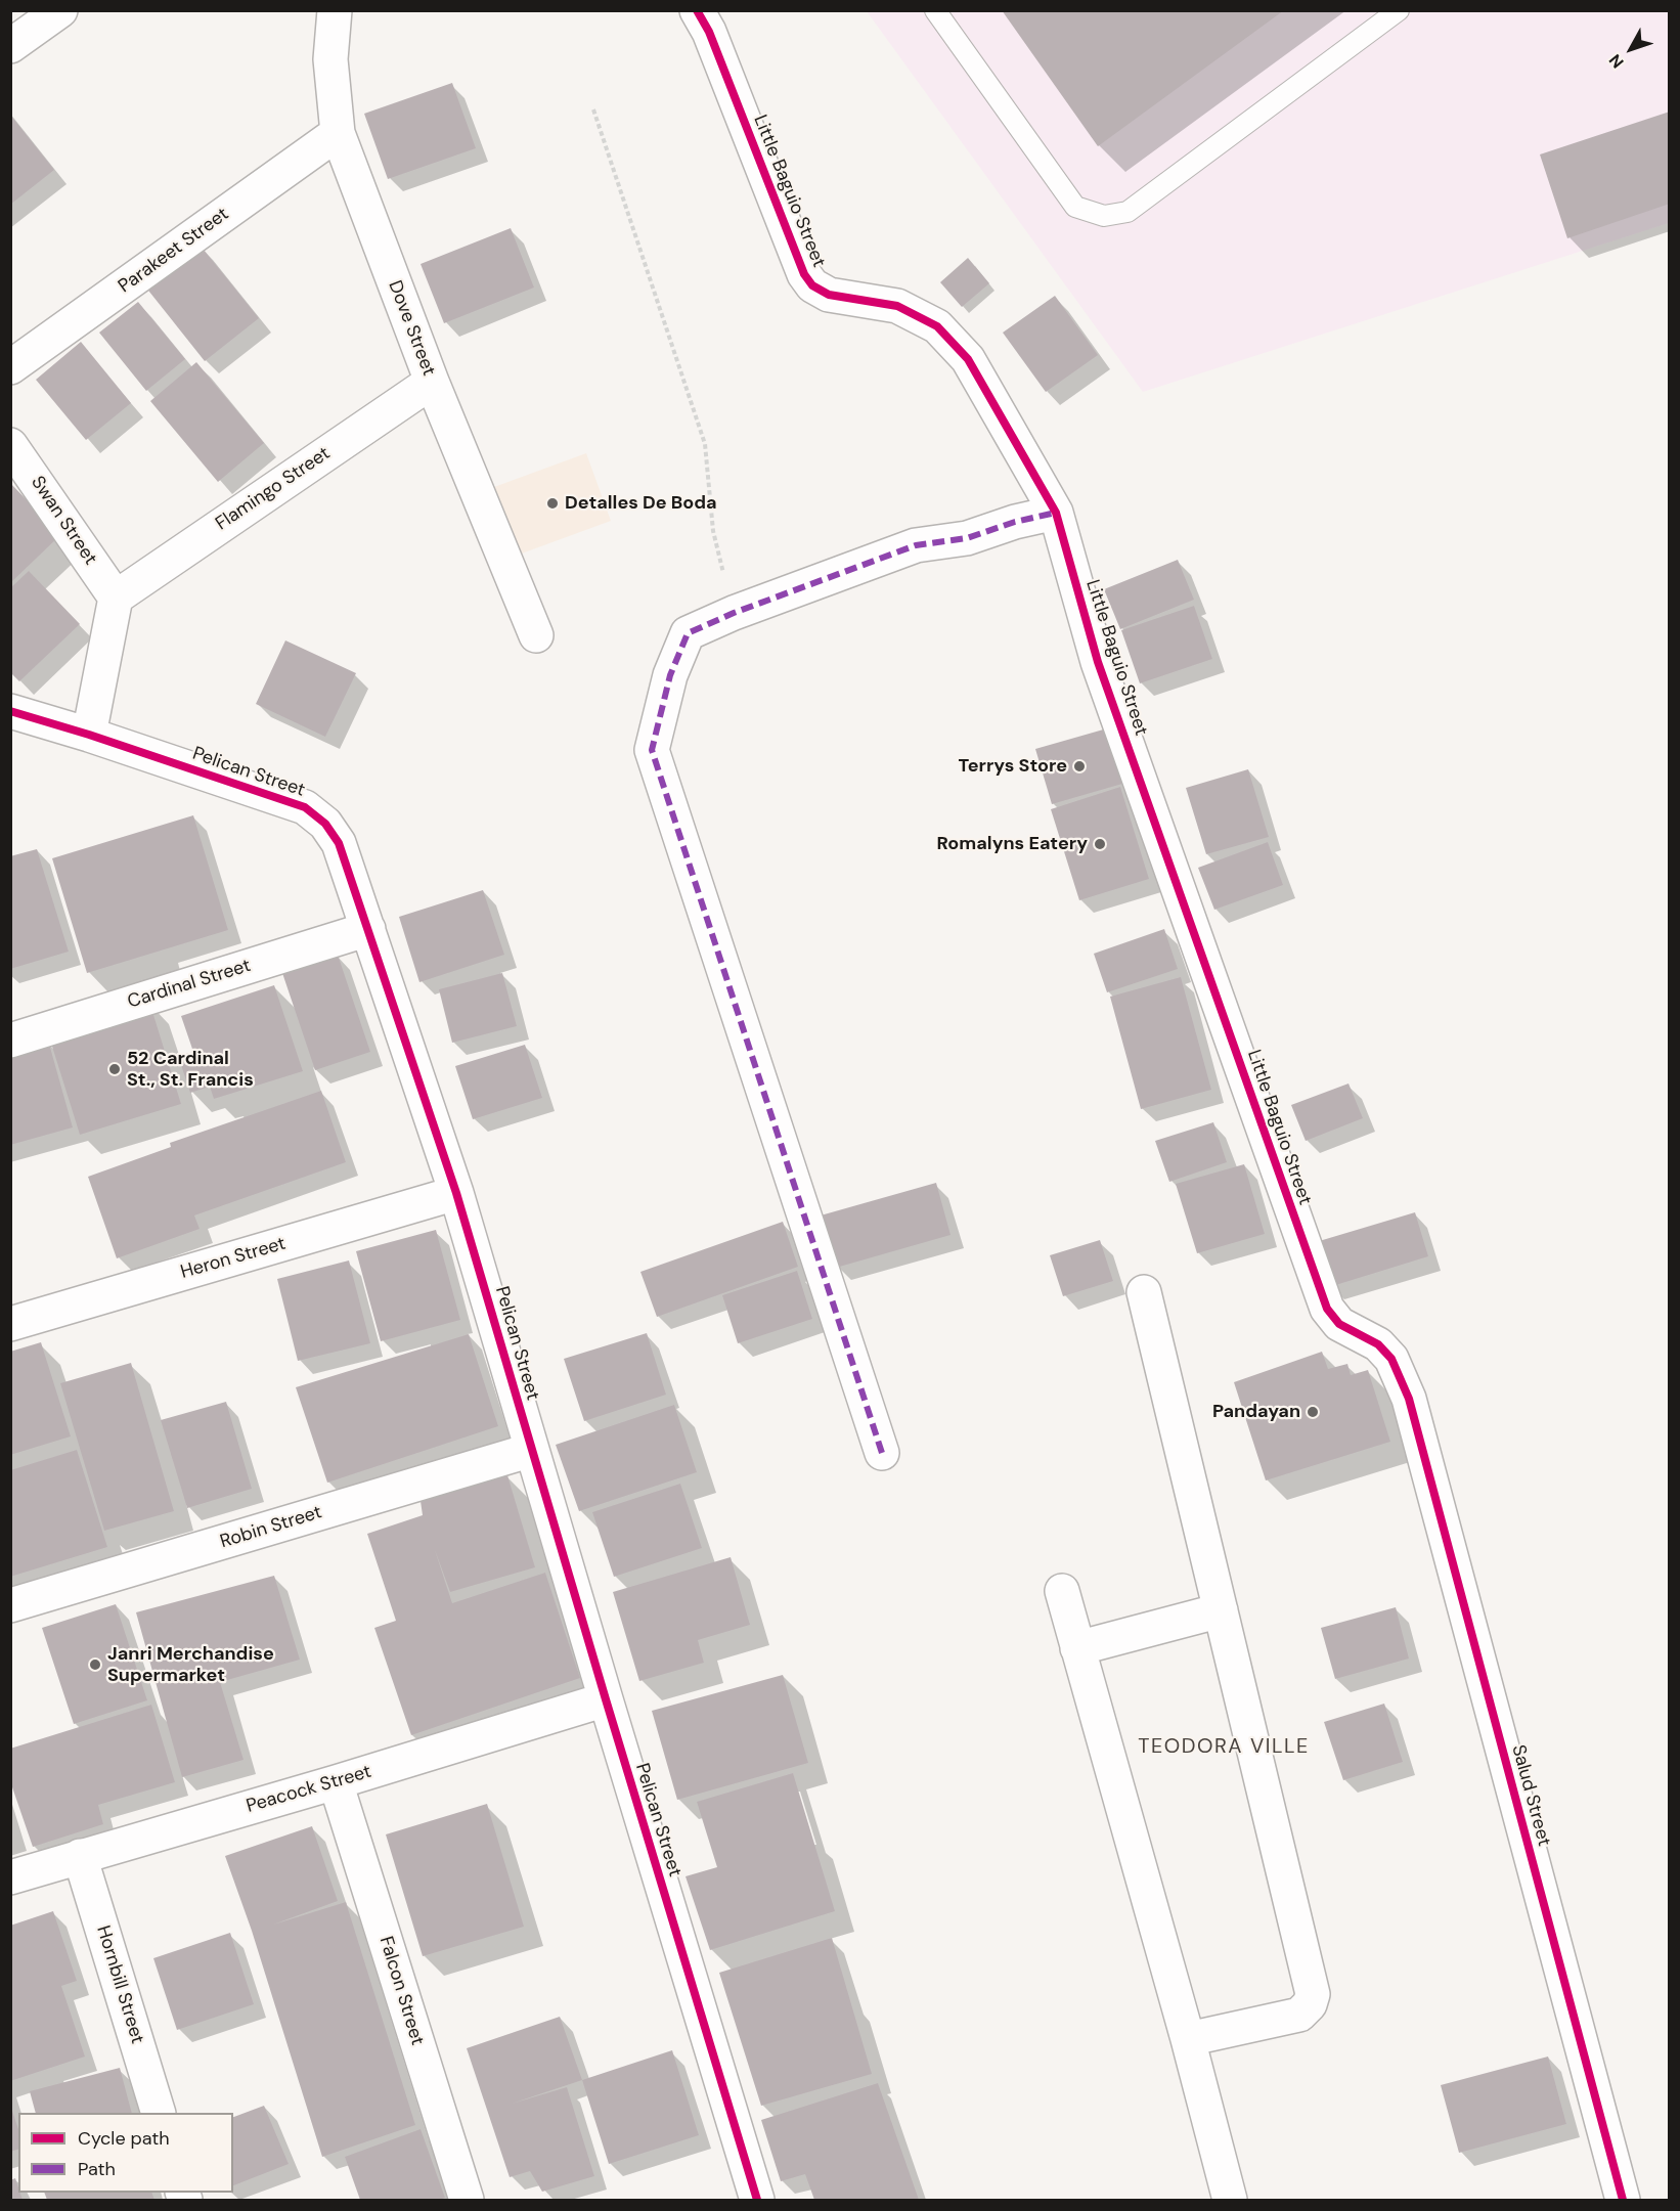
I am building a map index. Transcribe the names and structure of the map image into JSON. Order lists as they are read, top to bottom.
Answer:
{
  "streets": {
    "street": [
      "Little Baguio Street",
      "Parakeet Street",
      "Dove Street",
      "Flamingo Street",
      "Swan Street",
      "Pelican Street",
      "Cardinal Street",
      "Heron Street",
      "Robin Street",
      "Peacock Street",
      "Salud Street",
      "Hornbill Street",
      "Falcon Street"
    ]
  },
  "crossings": [
    ["Little Baguio Street", "Salud Street"],
    ["Parakeet Street", "Dove Street"],
    ["Dove Street", "Flamingo Street"],
    ["Flamingo Street", "Swan Street"],
    ["Pelican Street", "Cardinal Street"],
    ["Pelican Street", "Heron Street"],
    ["Pelican Street", "Robin Street"],
    ["Pelican Street", "Peacock Street"],
    ["Peacock Street", "Hornbill Street"],
    ["Peacock Street", "Falcon Street"]
  ],
  "districts": ["TEODORA VILLE"],
  "places": [
    "Detalles De Boda",
    "Terrys Store",
    "Romalyns Eatery",
    "52 Cardinal St., St. Francis",
    "Pandayan",
    "Janri Merchandise Supermarket"
  ],
  "legend": ["Cycle path", "Path"],
  "north": "bottom left"
}
